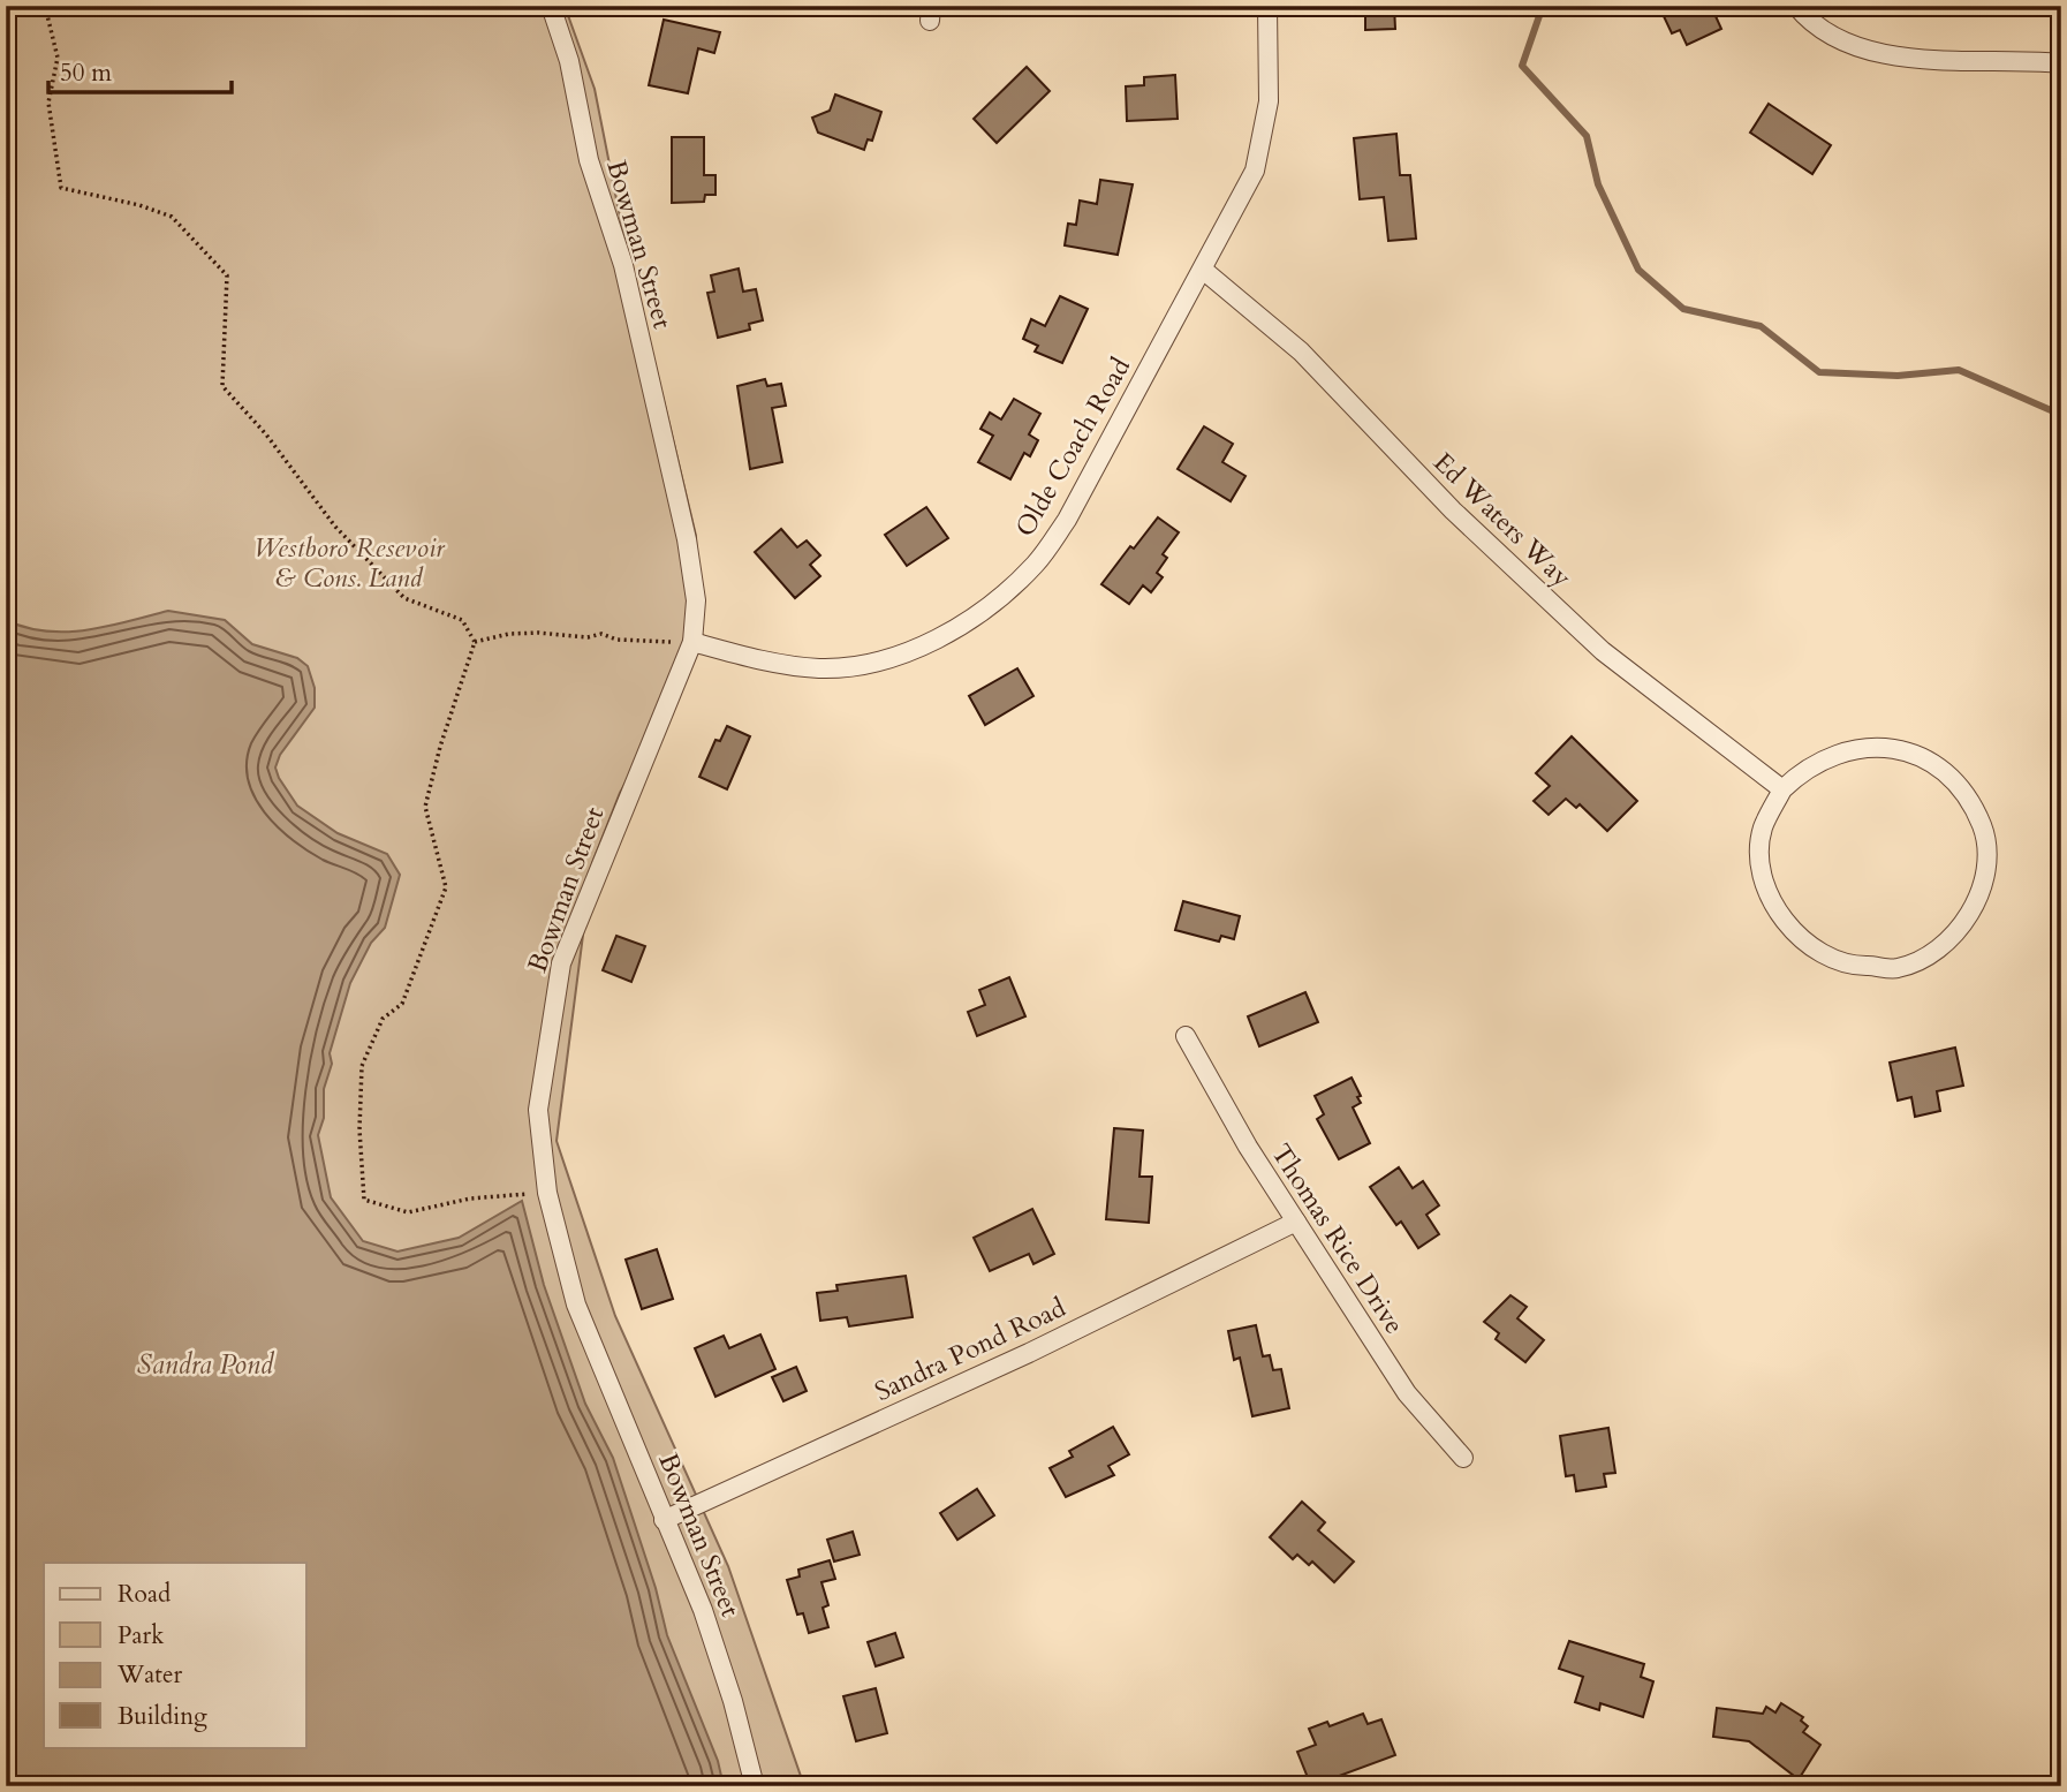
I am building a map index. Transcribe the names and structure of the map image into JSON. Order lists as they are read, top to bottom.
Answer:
{
  "streets": {
    "street": [
      "Bowman Street",
      "Olde Coach Road",
      "Ed Waters Way",
      "Thomas Rice Drive",
      "Sandra Pond Road"
    ]
  },
  "crossings": [
    ["Bowman Street", "Olde Coach Road"],
    ["Bowman Street", "Sandra Pond Road"],
    ["Olde Coach Road", "Ed Waters Way"],
    ["Thomas Rice Drive", "Sandra Pond Road"]
  ],
  "water": ["Sandra Pond"],
  "parks": ["Westboro Resevoir & Cons. Land"],
  "legend": [
    "Road",
    "Park",
    "Water",
    "Building"
  ],
  "scale_bar": "50 m"
}
